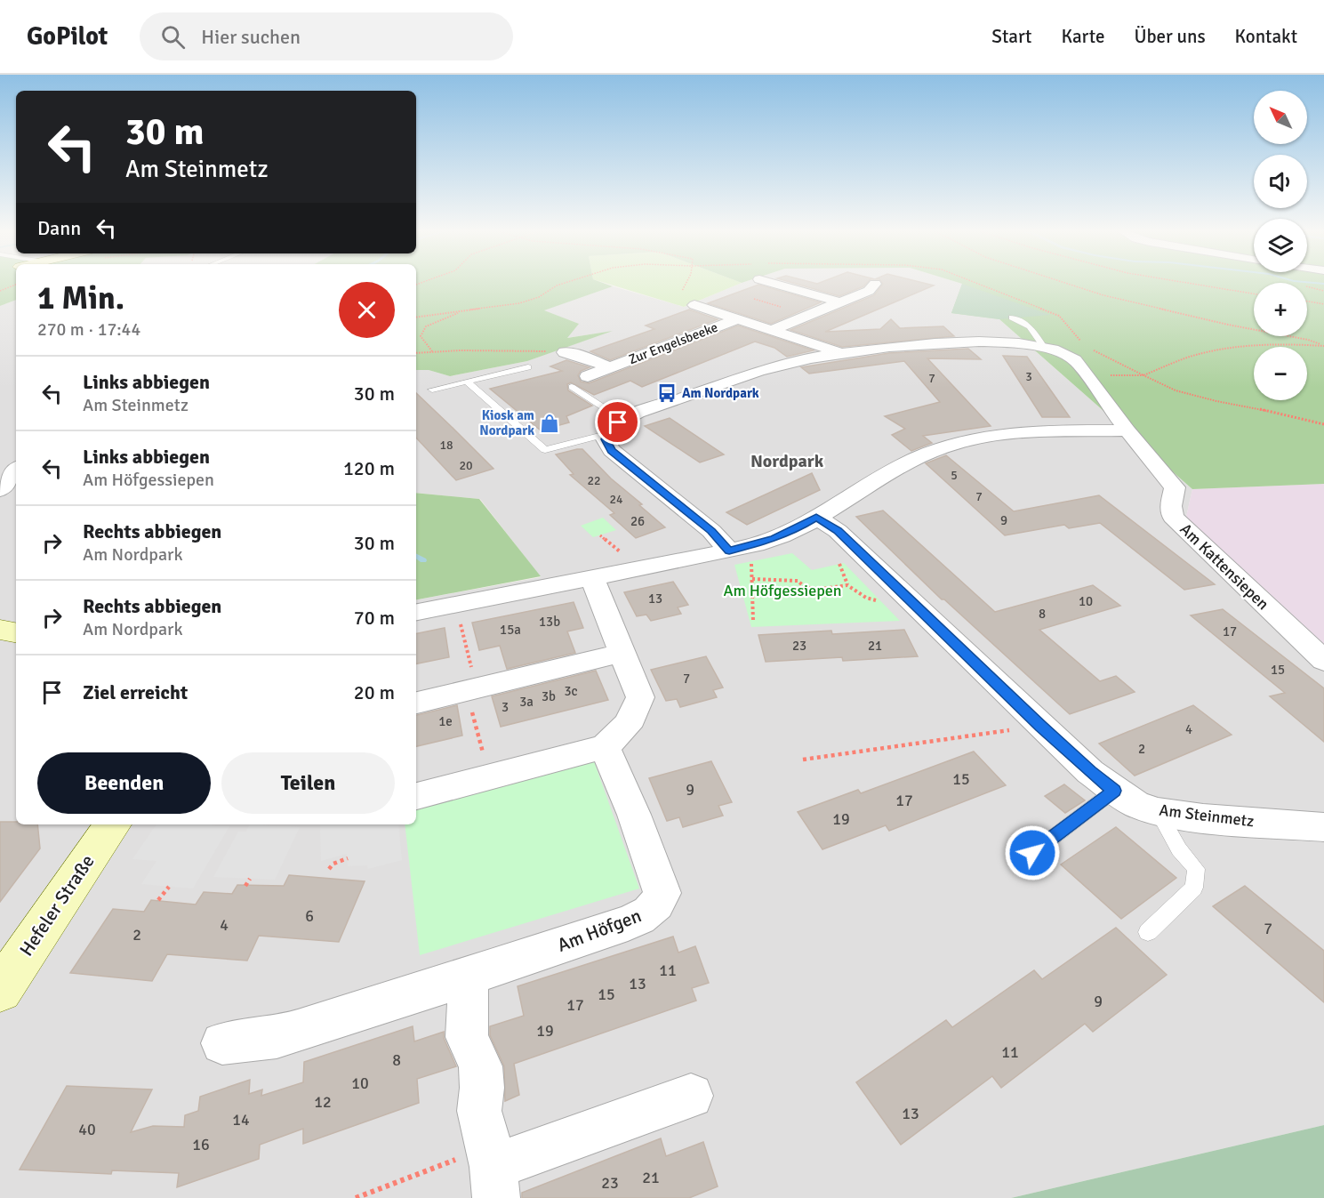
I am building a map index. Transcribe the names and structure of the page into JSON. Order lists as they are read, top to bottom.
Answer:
{
  "streets": {
    "main road": ["Hefeler Straße"],
    "street": [
      "Zur Engelsbeeke",
      "Am Kattensiepen",
      "Am Steinmetz",
      "Am Höfgen"
    ]
  },
  "districts": ["Nordpark"],
  "parks": ["Am Höfgessiepen"],
  "places": {
    "bus stop": ["Am Nordpark"],
    "shop": ["Kiosk am Nordpark"]
  },
  "house_numbers": [
    "3",
    "7",
    "18",
    "20",
    "5",
    "22",
    "7",
    "24",
    "9",
    "26",
    "13",
    "10",
    "8",
    "13b",
    "15a",
    "17",
    "23",
    "21",
    "15",
    "7",
    "3c",
    "3b",
    "3a",
    "3",
    "1e",
    "4",
    "2",
    "15",
    "9",
    "17",
    "19",
    "6",
    "4",
    "7",
    "2",
    "11",
    "13",
    "15",
    "9",
    "17",
    "19",
    "11",
    "8",
    "10",
    "12",
    "13",
    "14",
    "40",
    "16",
    "21",
    "23"
  ],
  "north": "top left",
  "page": {
    "header": "GoPilot",
    "search": "Hier suchen",
    "nav": [
      "Start",
      "Karte",
      "Über uns",
      "Kontakt"
    ],
    "map_buttons": ["+", "−"],
    "turn": ["30 m", "Am Steinmetz"],
    "then": "Dann",
    "heading": ["1 Min.", "270 m · 17:44"],
    "list": [
      {
        "name": "Links abbiegen",
        "note": "Am Steinmetz",
        "value": "30 m"
      },
      {
        "name": "Links abbiegen",
        "note": "Am Höfgessiepen",
        "value": "120 m"
      },
      {
        "name": "Rechts abbiegen",
        "note": "Am Nordpark",
        "value": "30 m"
      },
      {
        "name": "Rechts abbiegen",
        "note": "Am Nordpark",
        "value": "70 m"
      },
      {
        "name": "Ziel erreicht",
        "value": "20 m"
      }
    ],
    "buttons": ["Beenden", "Teilen"]
  }
}
